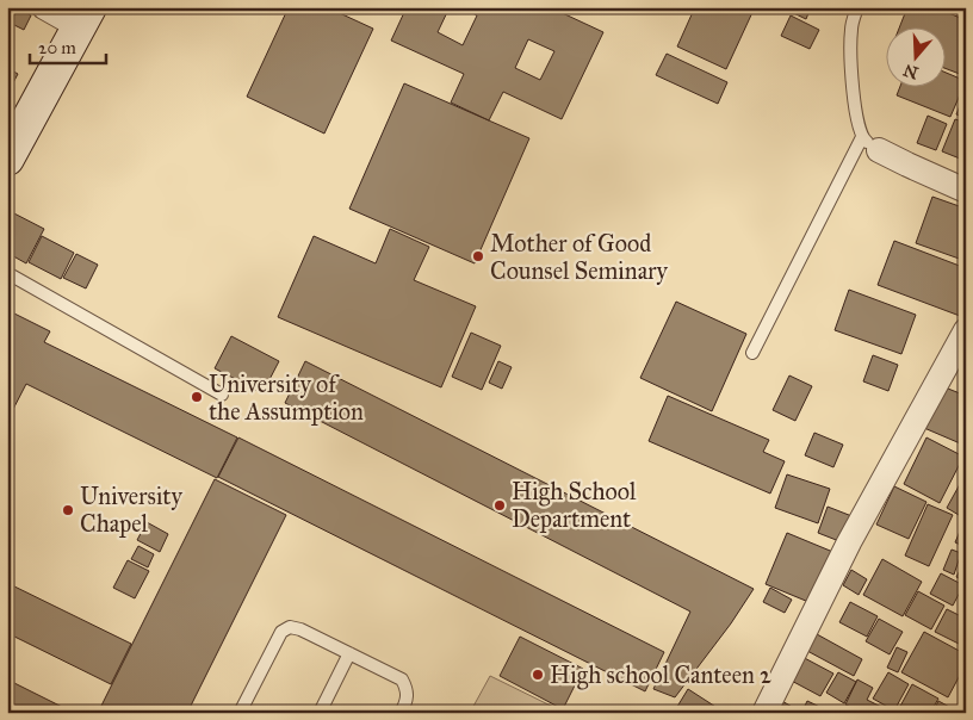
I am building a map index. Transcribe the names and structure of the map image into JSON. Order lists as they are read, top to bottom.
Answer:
{
  "places": [
    "Mother of Good Counsel Seminary",
    "University of the Assumption",
    "High School Department",
    "University Chapel",
    "High school Canteen 2"
  ],
  "scale_bar": "20 m",
  "north": "bottom"
}
